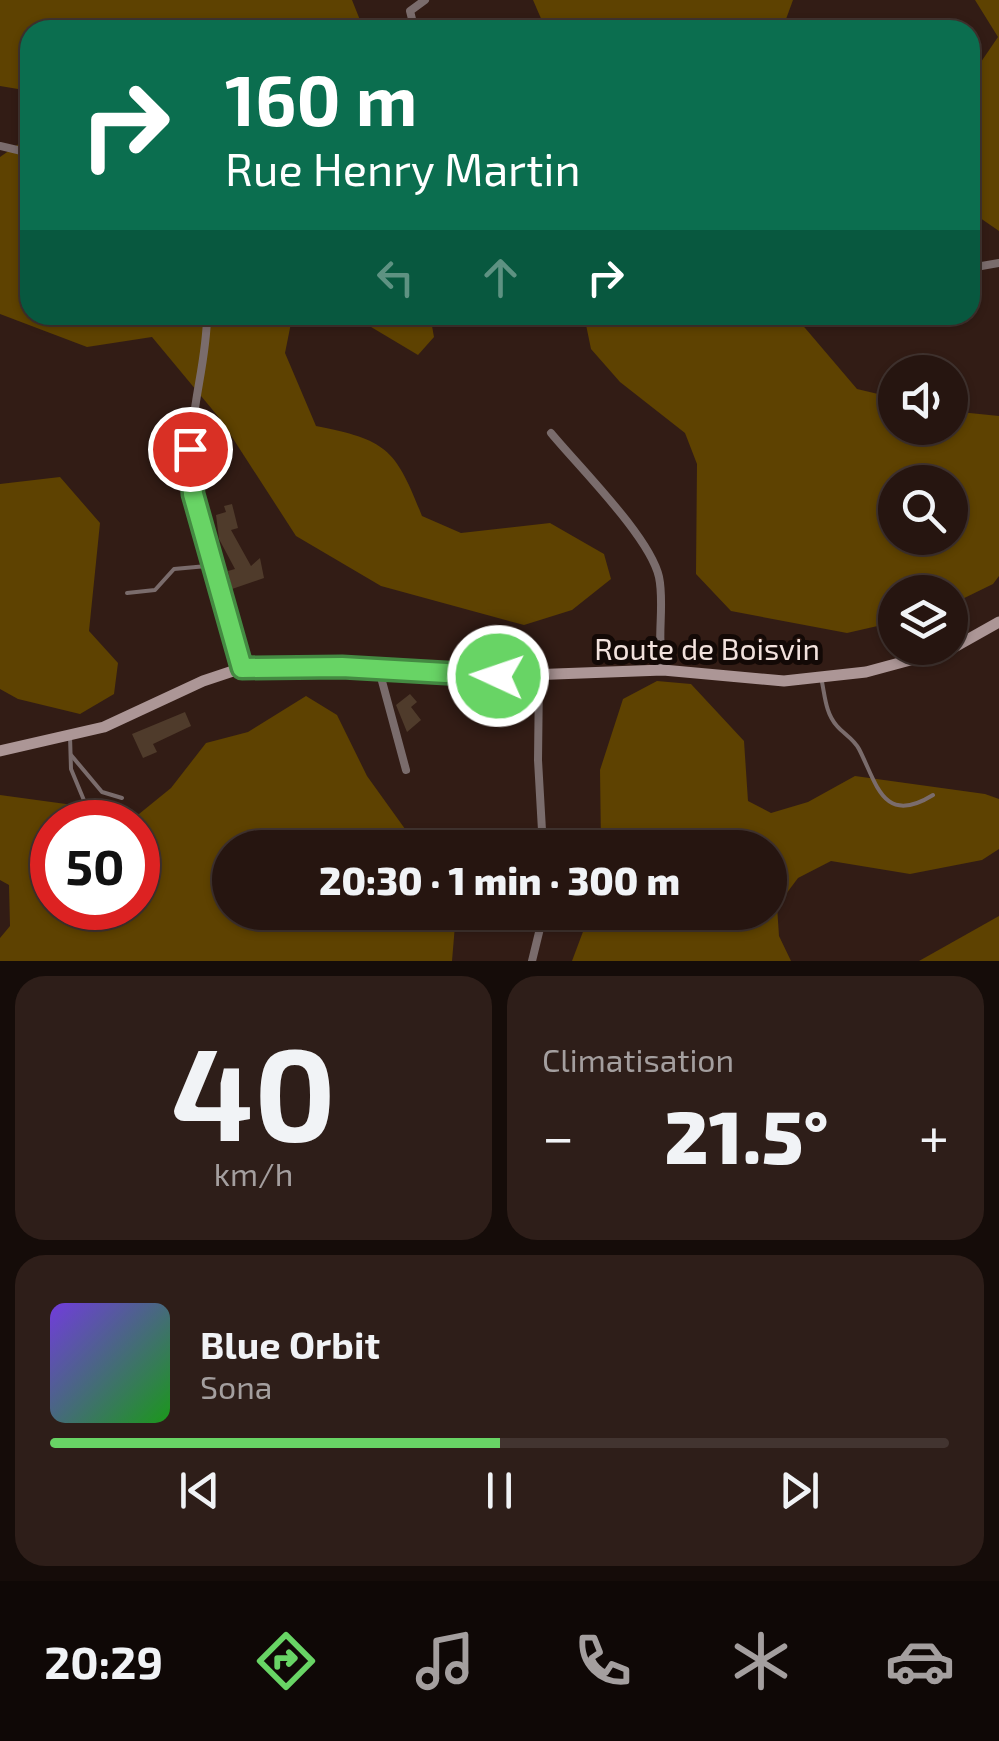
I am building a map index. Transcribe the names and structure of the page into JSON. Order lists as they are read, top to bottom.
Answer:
{
  "streets": {
    "main road": ["Route de Boisvin"]
  },
  "page": {
    "turn": ["160 m", "Rue Henry Martin"],
    "limit": "50",
    "trip": "20:30 · 1 min · 300 m",
    "tile": [
      ["40", "km/h"],
      "Climatisation"
    ],
    "heat": ["−", "21.5°", "+"],
    "song": ["Blue Orbit", "Sona"],
    "tabs": "20:29"
  }
}
